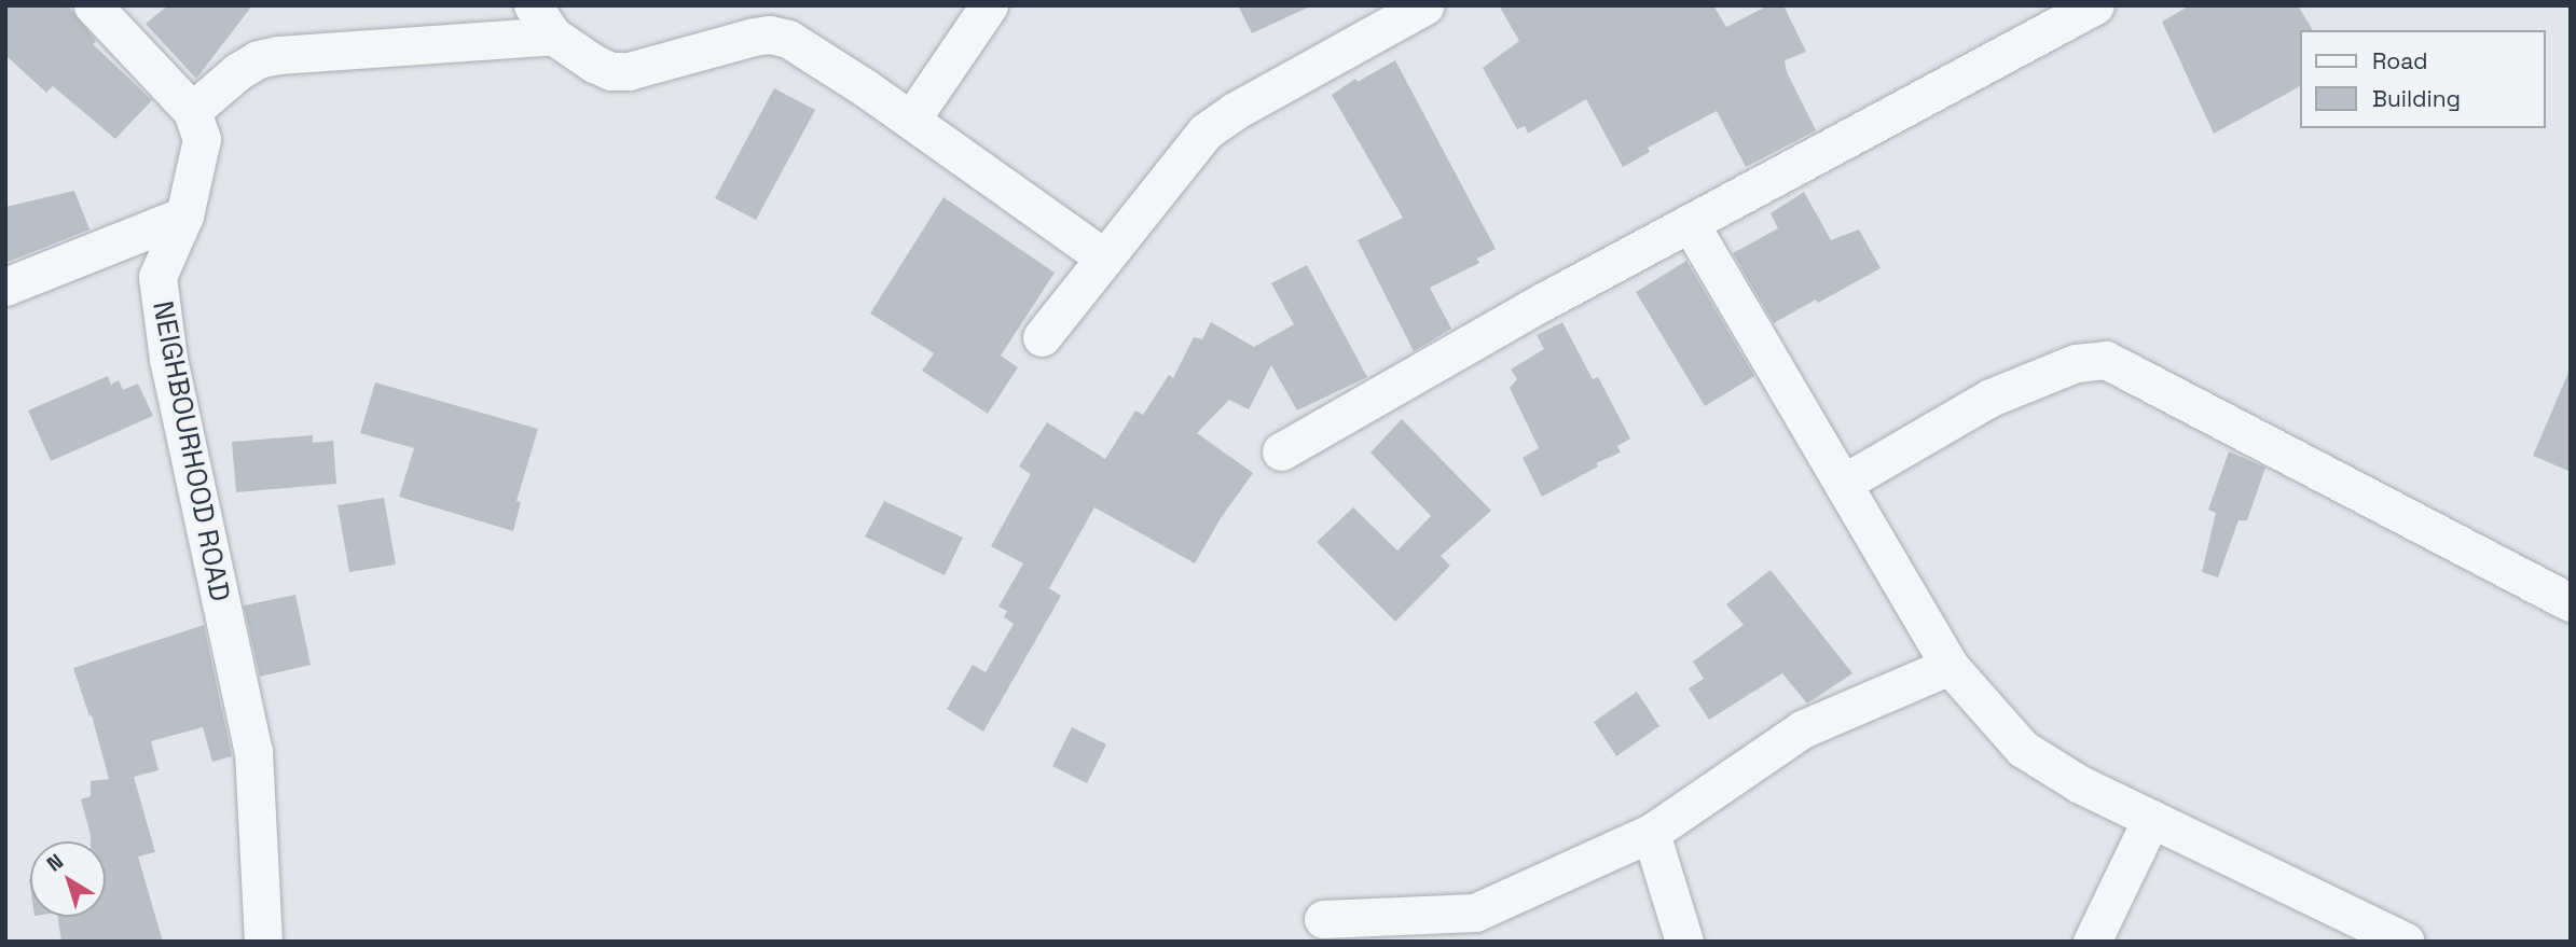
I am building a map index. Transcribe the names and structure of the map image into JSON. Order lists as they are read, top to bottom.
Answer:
{
  "streets": {
    "street": ["NEIGHBOURHOOD ROAD"]
  },
  "legend": ["Road", "Building"],
  "north": "top left"
}
